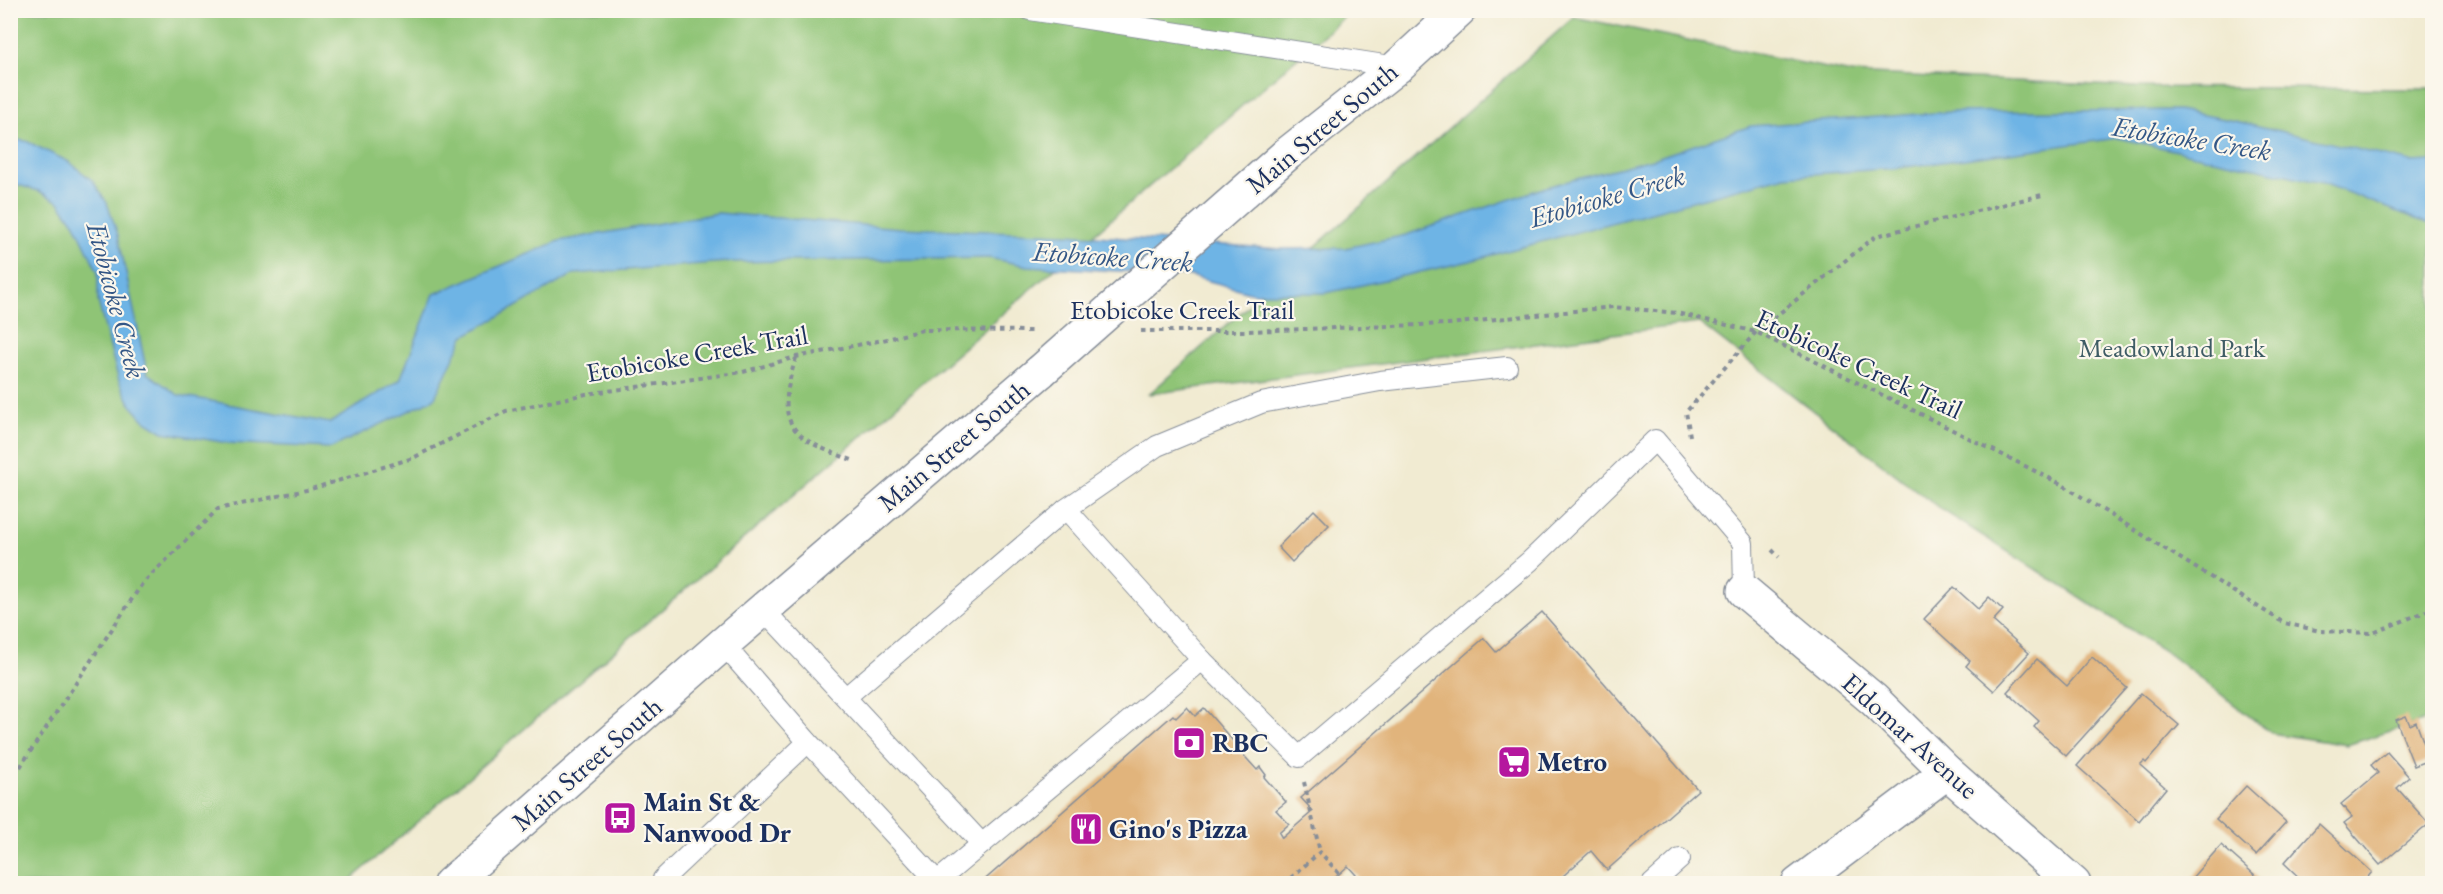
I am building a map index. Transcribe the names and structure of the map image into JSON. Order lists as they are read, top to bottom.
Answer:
{
  "streets": {
    "main road": ["Main Street South", "Eldomar Avenue"],
    "path": ["Etobicoke Creek Trail"]
  },
  "water": ["Etobicoke Creek"],
  "parks": ["Meadowland Park"],
  "places": {
    "bank": ["RBC"],
    "supermarket": ["Metro"],
    "bus stop": ["Main St & Nanwood Dr"],
    "restaurant": ["Gino's Pizza"]
  }
}
